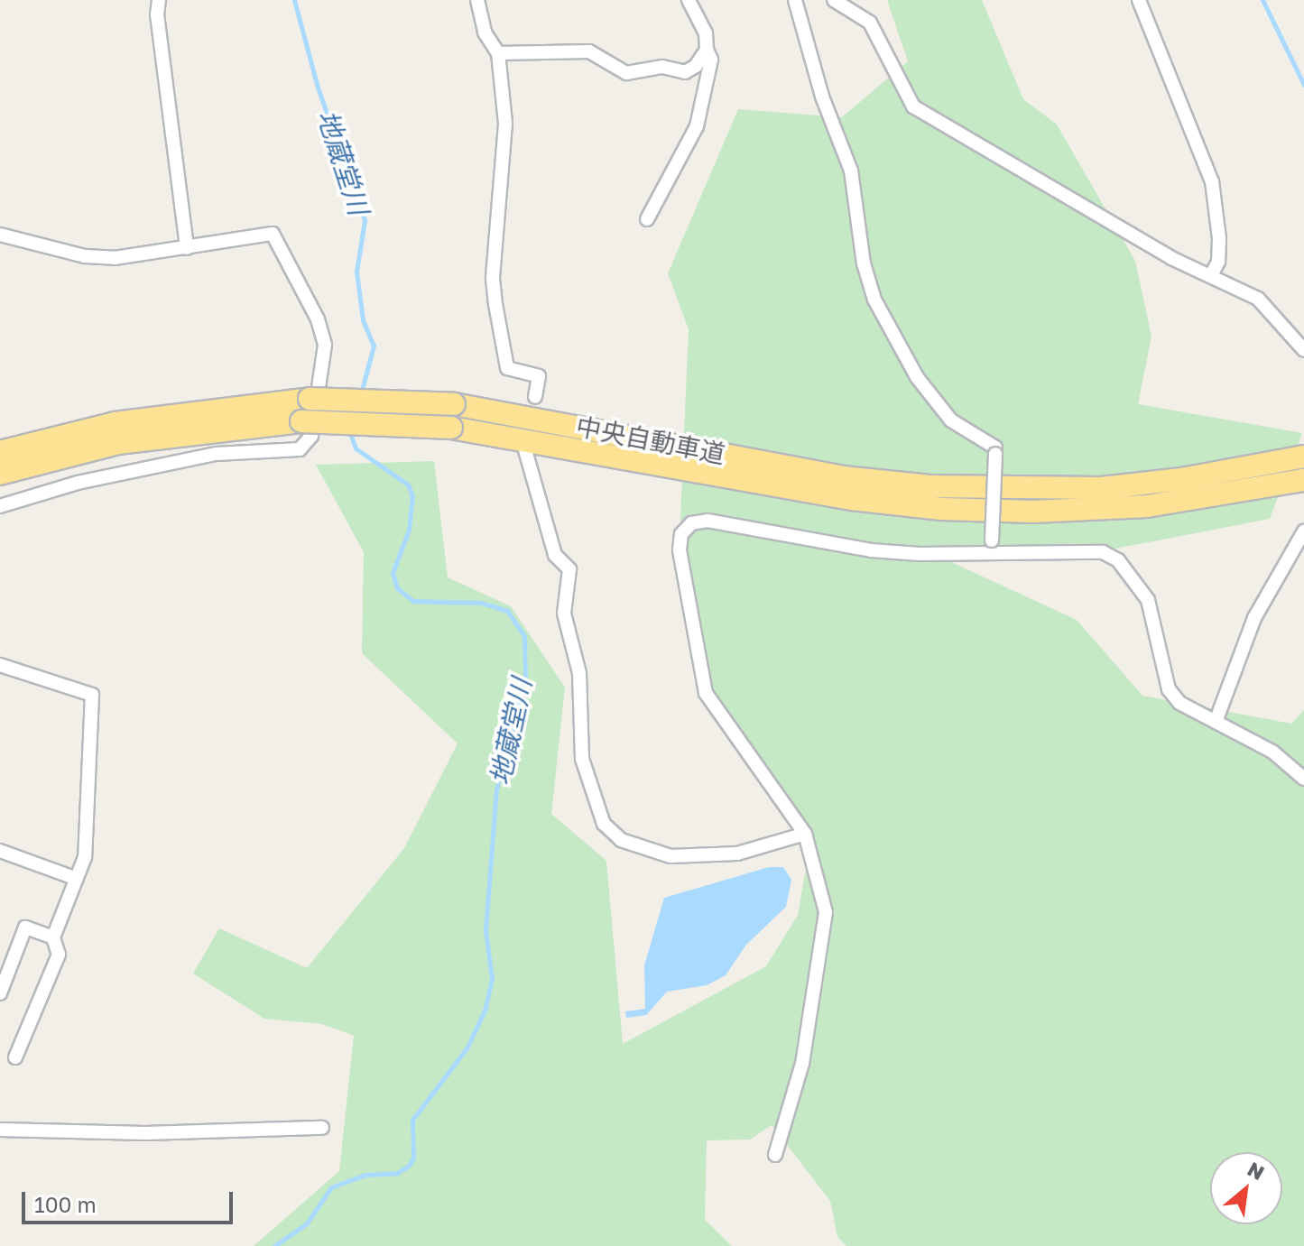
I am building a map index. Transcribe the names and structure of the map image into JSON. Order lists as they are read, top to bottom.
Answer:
{
  "streets": {
    "highway": ["中央自動車道"]
  },
  "water": ["地蔵堂川"],
  "scale_bar": "100 m",
  "north": "top right"
}
